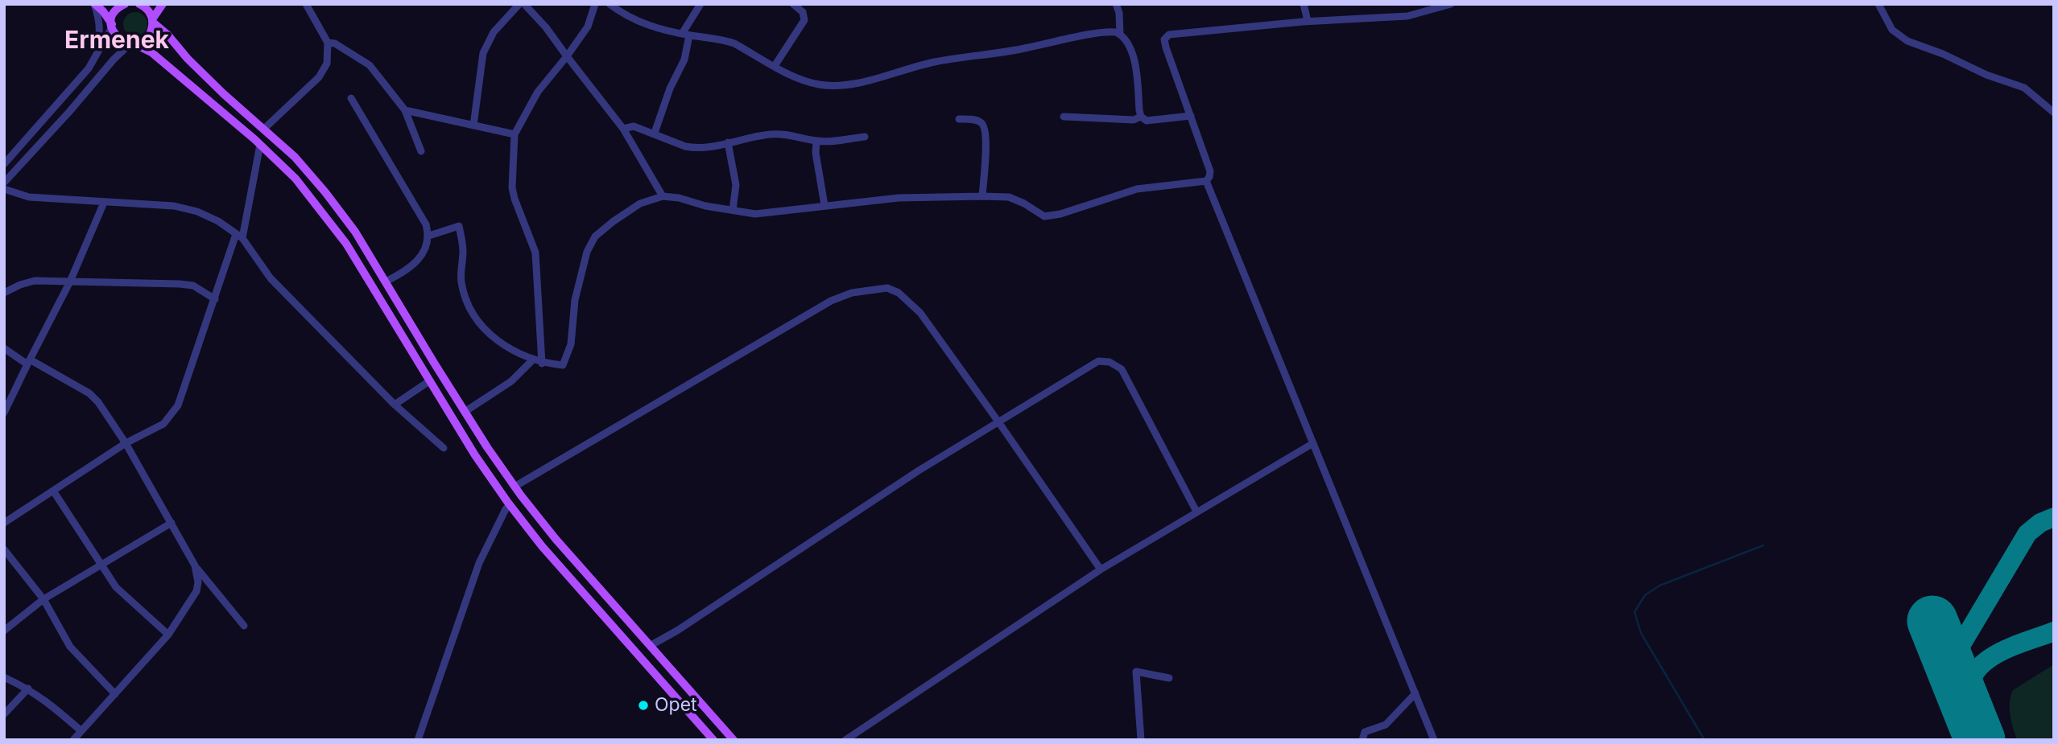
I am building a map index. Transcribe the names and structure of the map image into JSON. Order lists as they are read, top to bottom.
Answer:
{
  "districts": ["Ermenek"],
  "places": ["Opet"]
}
